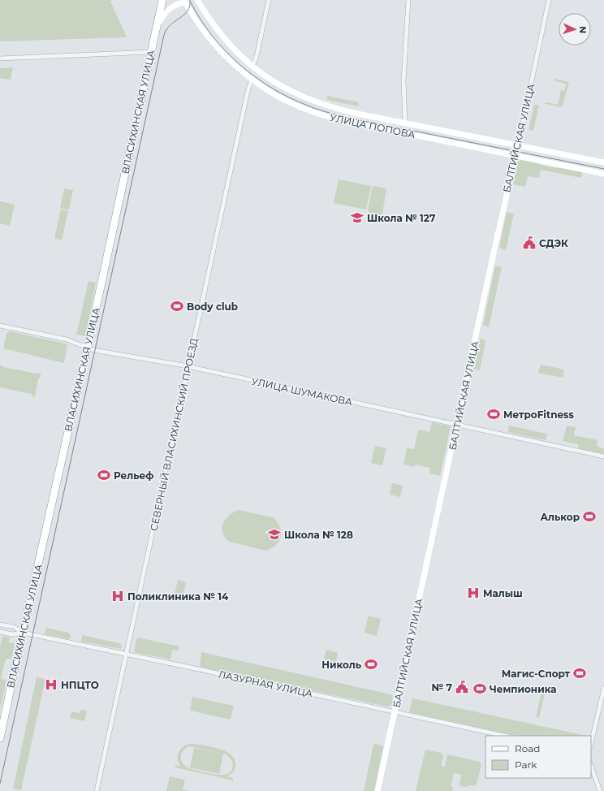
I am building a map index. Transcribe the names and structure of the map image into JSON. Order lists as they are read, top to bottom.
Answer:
{
  "streets": {
    "highway": ["ВЛАСИХИНСКАЯ УЛИЦА"],
    "main road": ["УЛИЦА ПОПОВА", "БАЛТИЙСКАЯ УЛИЦА"],
    "street": ["УЛИЦА ШУМАКОВА", "СЕВЕРНЫЙ ВЛАСИХИНСКИЙ ПРОЕЗД", "ЛАЗУРНАЯ УЛИЦА"]
  },
  "crossings": [
    ["ВЛАСИХИНСКАЯ УЛИЦА", "УЛИЦА ШУМАКОВА"],
    ["ВЛАСИХИНСКАЯ УЛИЦА", "ЛАЗУРНАЯ УЛИЦА"],
    ["УЛИЦА ПОПОВА", "БАЛТИЙСКАЯ УЛИЦА"],
    ["УЛИЦА ПОПОВА", "СЕВЕРНЫЙ ВЛАСИХИНСКИЙ ПРОЕЗД"],
    ["БАЛТИЙСКАЯ УЛИЦА", "УЛИЦА ШУМАКОВА"],
    ["БАЛТИЙСКАЯ УЛИЦА", "ЛАЗУРНАЯ УЛИЦА"],
    ["УЛИЦА ШУМАКОВА", "СЕВЕРНЫЙ ВЛАСИХИНСКИЙ ПРОЕЗД"],
    ["СЕВЕРНЫЙ ВЛАСИХИНСКИЙ ПРОЕЗД", "ЛАЗУРНАЯ УЛИЦА"]
  ],
  "places": {
    "school or university": ["Школа № 127", "Школа № 128"],
    "public building": ["СДЭК", "№ 7"],
    "sports": [
      "Body club",
      "МетроFitness",
      "Рельеф",
      "Алькор",
      "Николь",
      "Магис-Спорт",
      "Чемпионика"
    ],
    "hospital": ["Малыш", "Поликлиника № 14", "НПЦТО"]
  },
  "legend": ["Road", "Park"],
  "north": "right"
}
